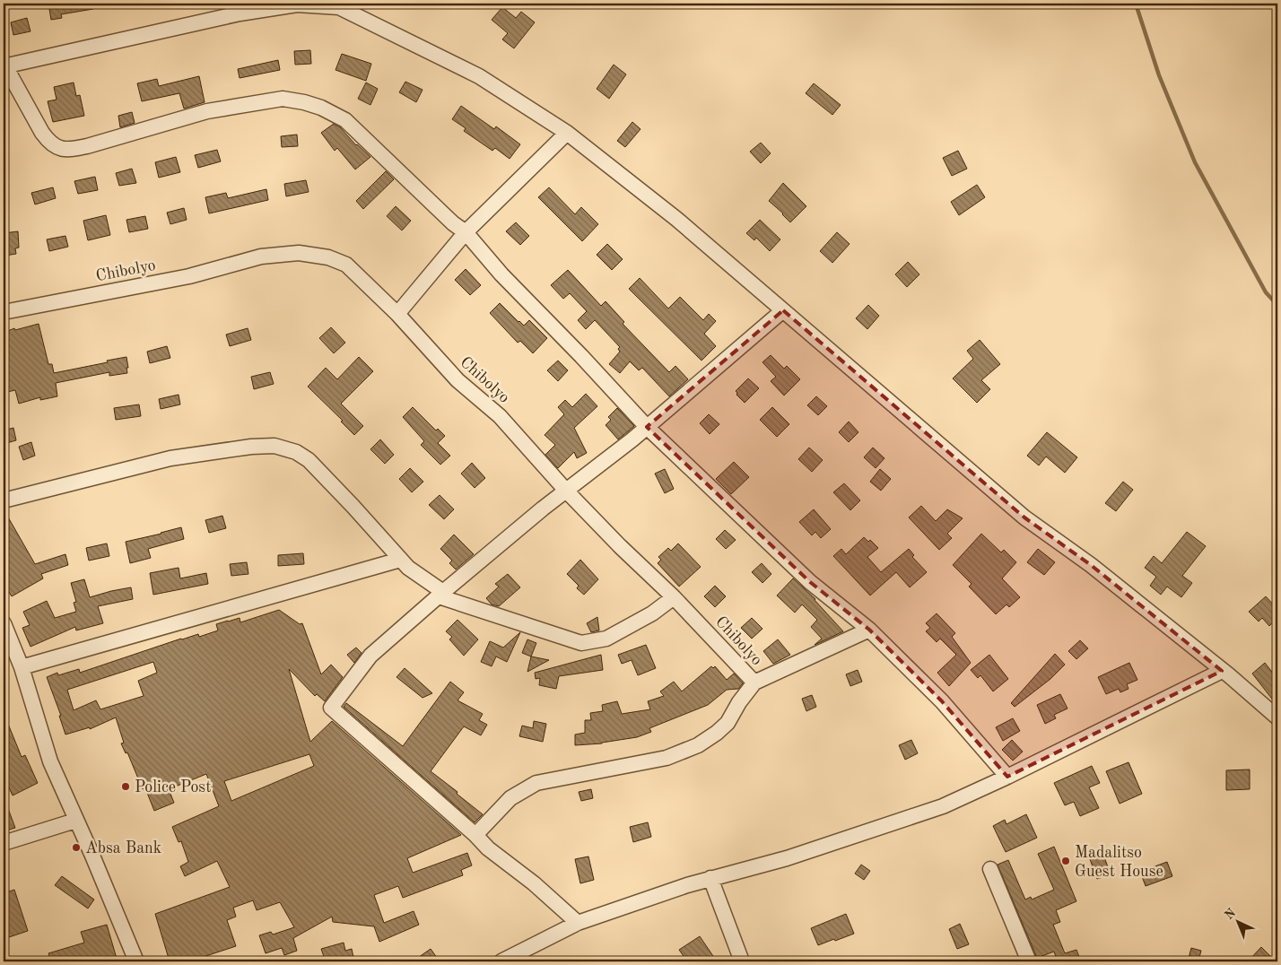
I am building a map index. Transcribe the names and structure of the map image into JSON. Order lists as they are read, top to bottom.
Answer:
{
  "streets": {
    "street": ["Chibolyo"]
  },
  "places": ["Police Post", "Absa Bank", "Madalitso Guest House"],
  "north": "top left"
}
